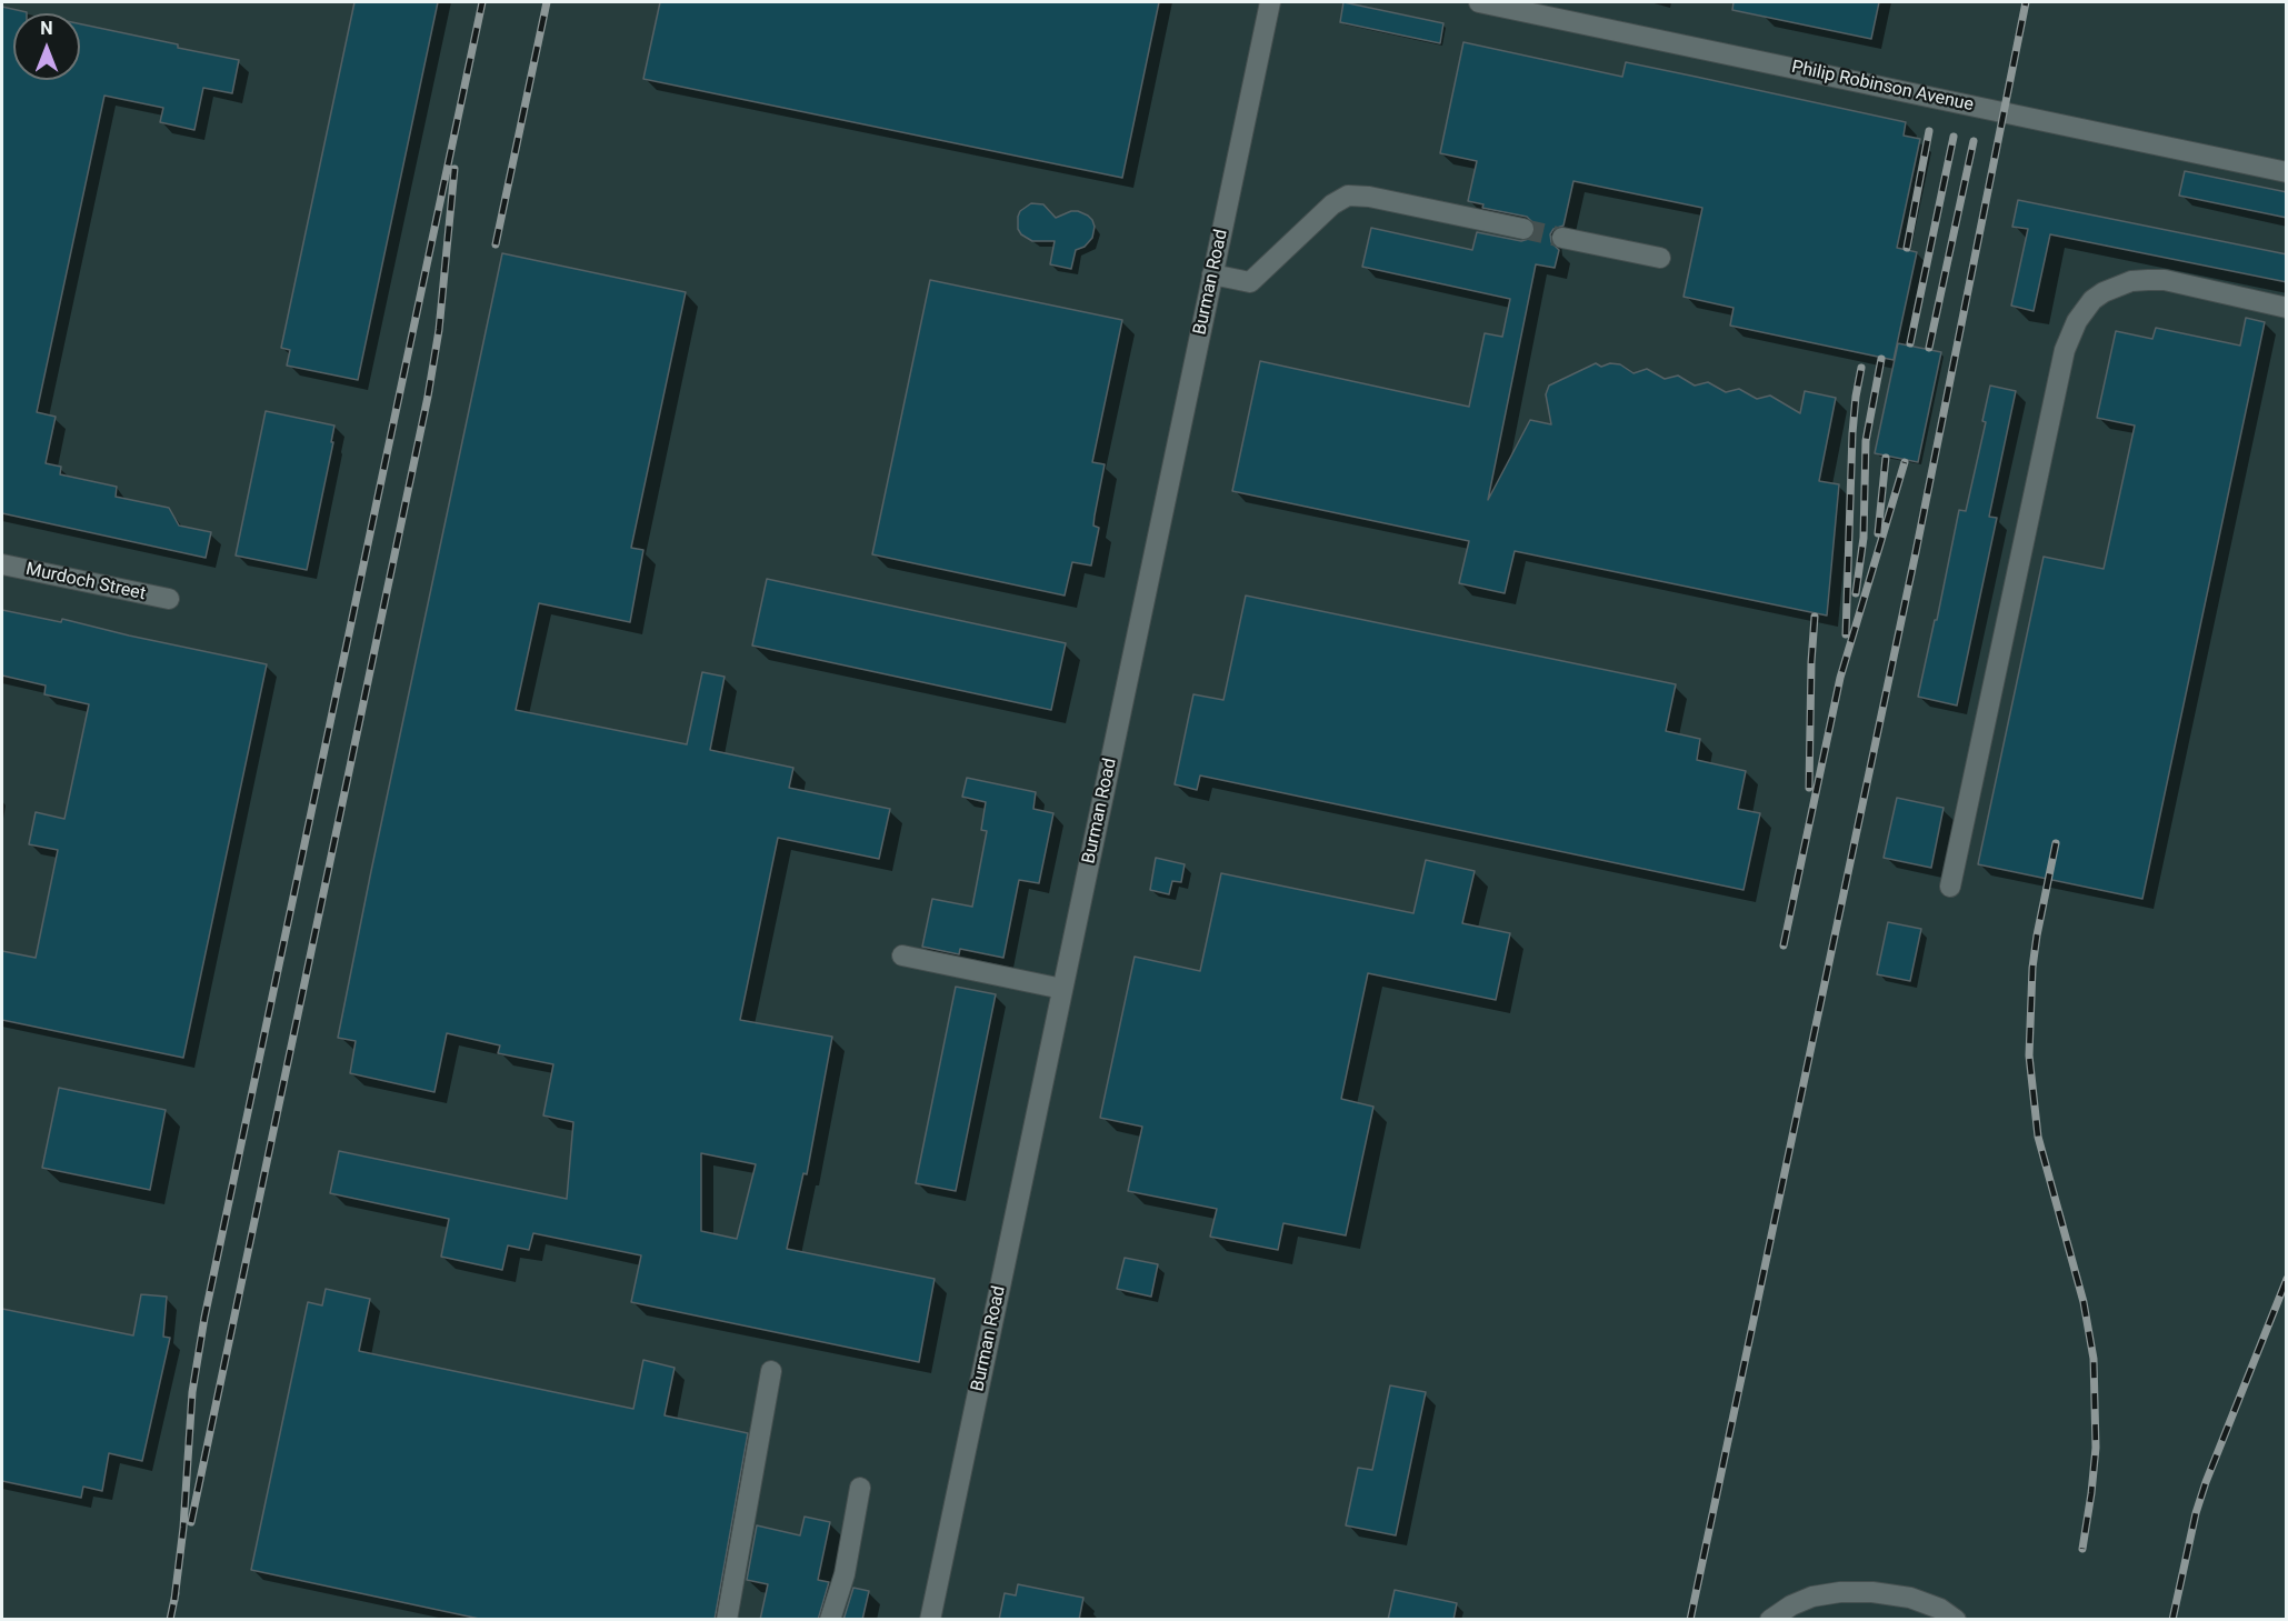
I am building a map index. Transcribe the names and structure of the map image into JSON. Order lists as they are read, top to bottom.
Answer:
{
  "streets": {
    "street": ["Philip Robinson Avenue", "Burman Road", "Murdoch Street"]
  },
  "north": "top"
}
